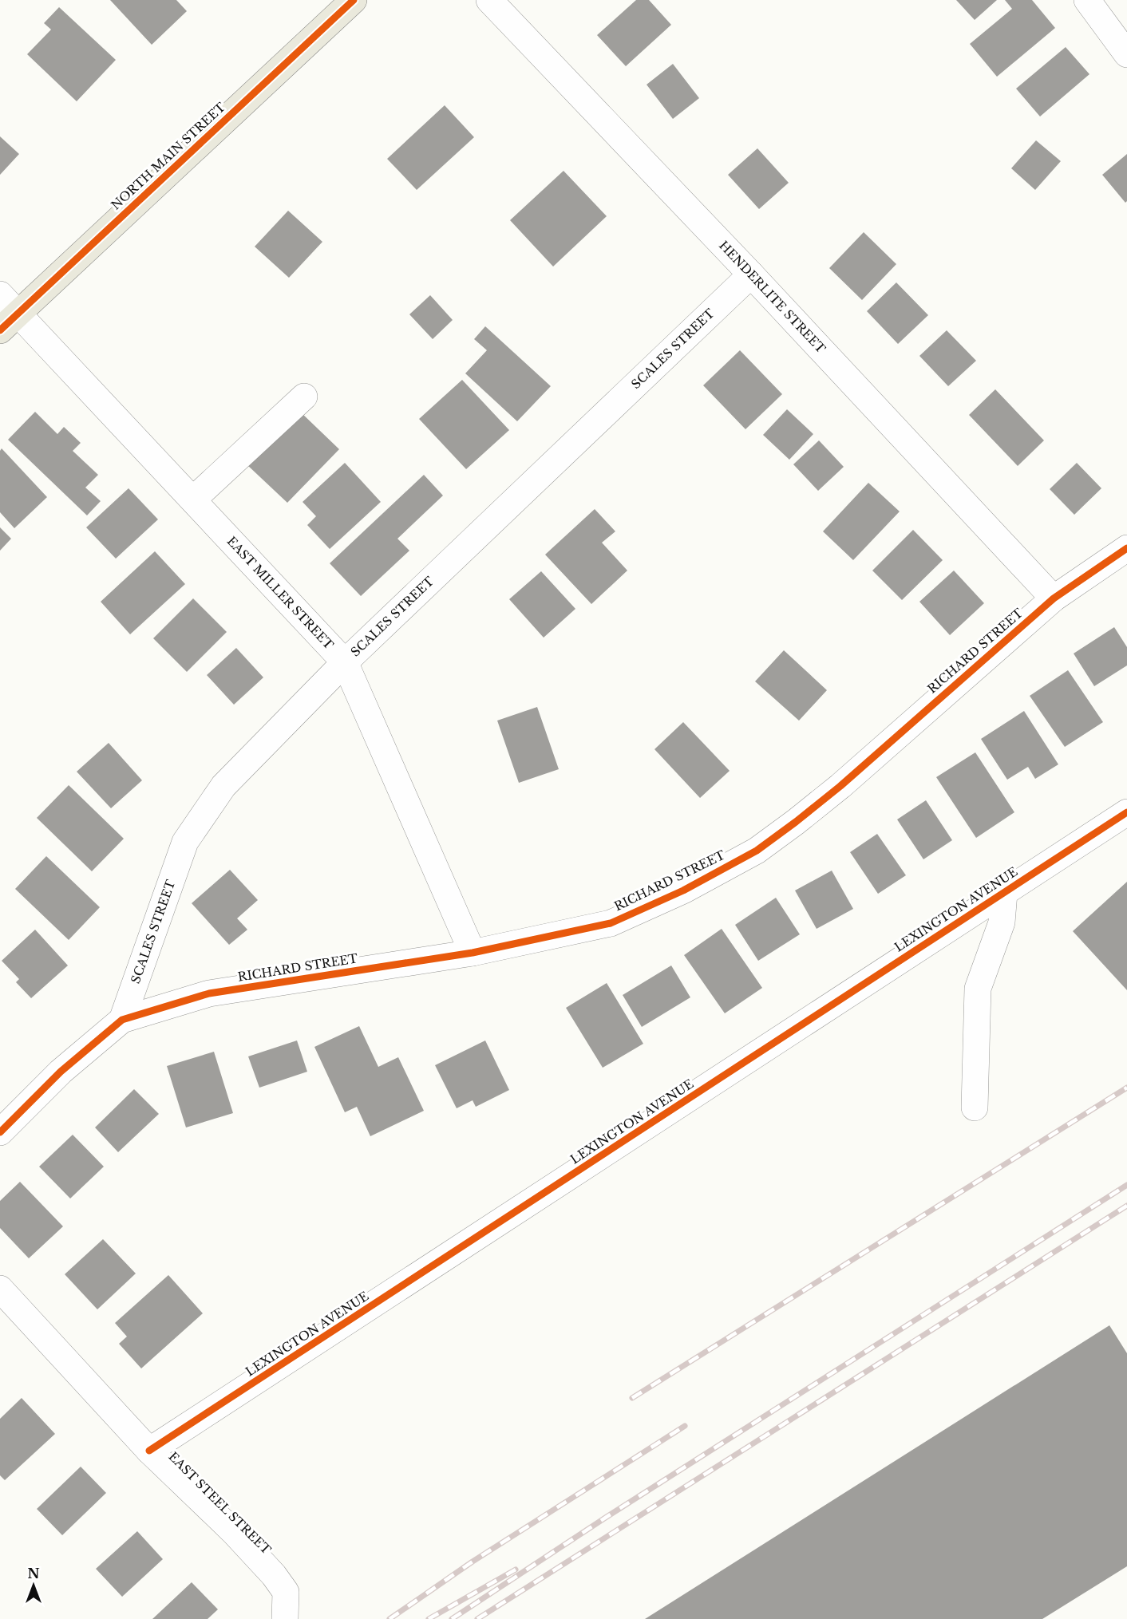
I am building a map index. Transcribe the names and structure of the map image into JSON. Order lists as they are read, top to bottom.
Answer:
{
  "streets": {
    "main road": ["NORTH MAIN STREET"],
    "street": [
      "HENDERLITE STREET",
      "SCALES STREET",
      "EAST MILLER STREET",
      "RICHARD STREET",
      "LEXINGTON AVENUE",
      "EAST STEEL STREET"
    ]
  },
  "crossings": [
    ["NORTH MAIN STREET", "EAST MILLER STREET"],
    ["HENDERLITE STREET", "SCALES STREET"],
    ["HENDERLITE STREET", "RICHARD STREET"],
    ["SCALES STREET", "EAST MILLER STREET"],
    ["SCALES STREET", "RICHARD STREET"],
    ["EAST MILLER STREET", "RICHARD STREET"],
    ["LEXINGTON AVENUE", "EAST STEEL STREET"]
  ],
  "north": "top"
}
